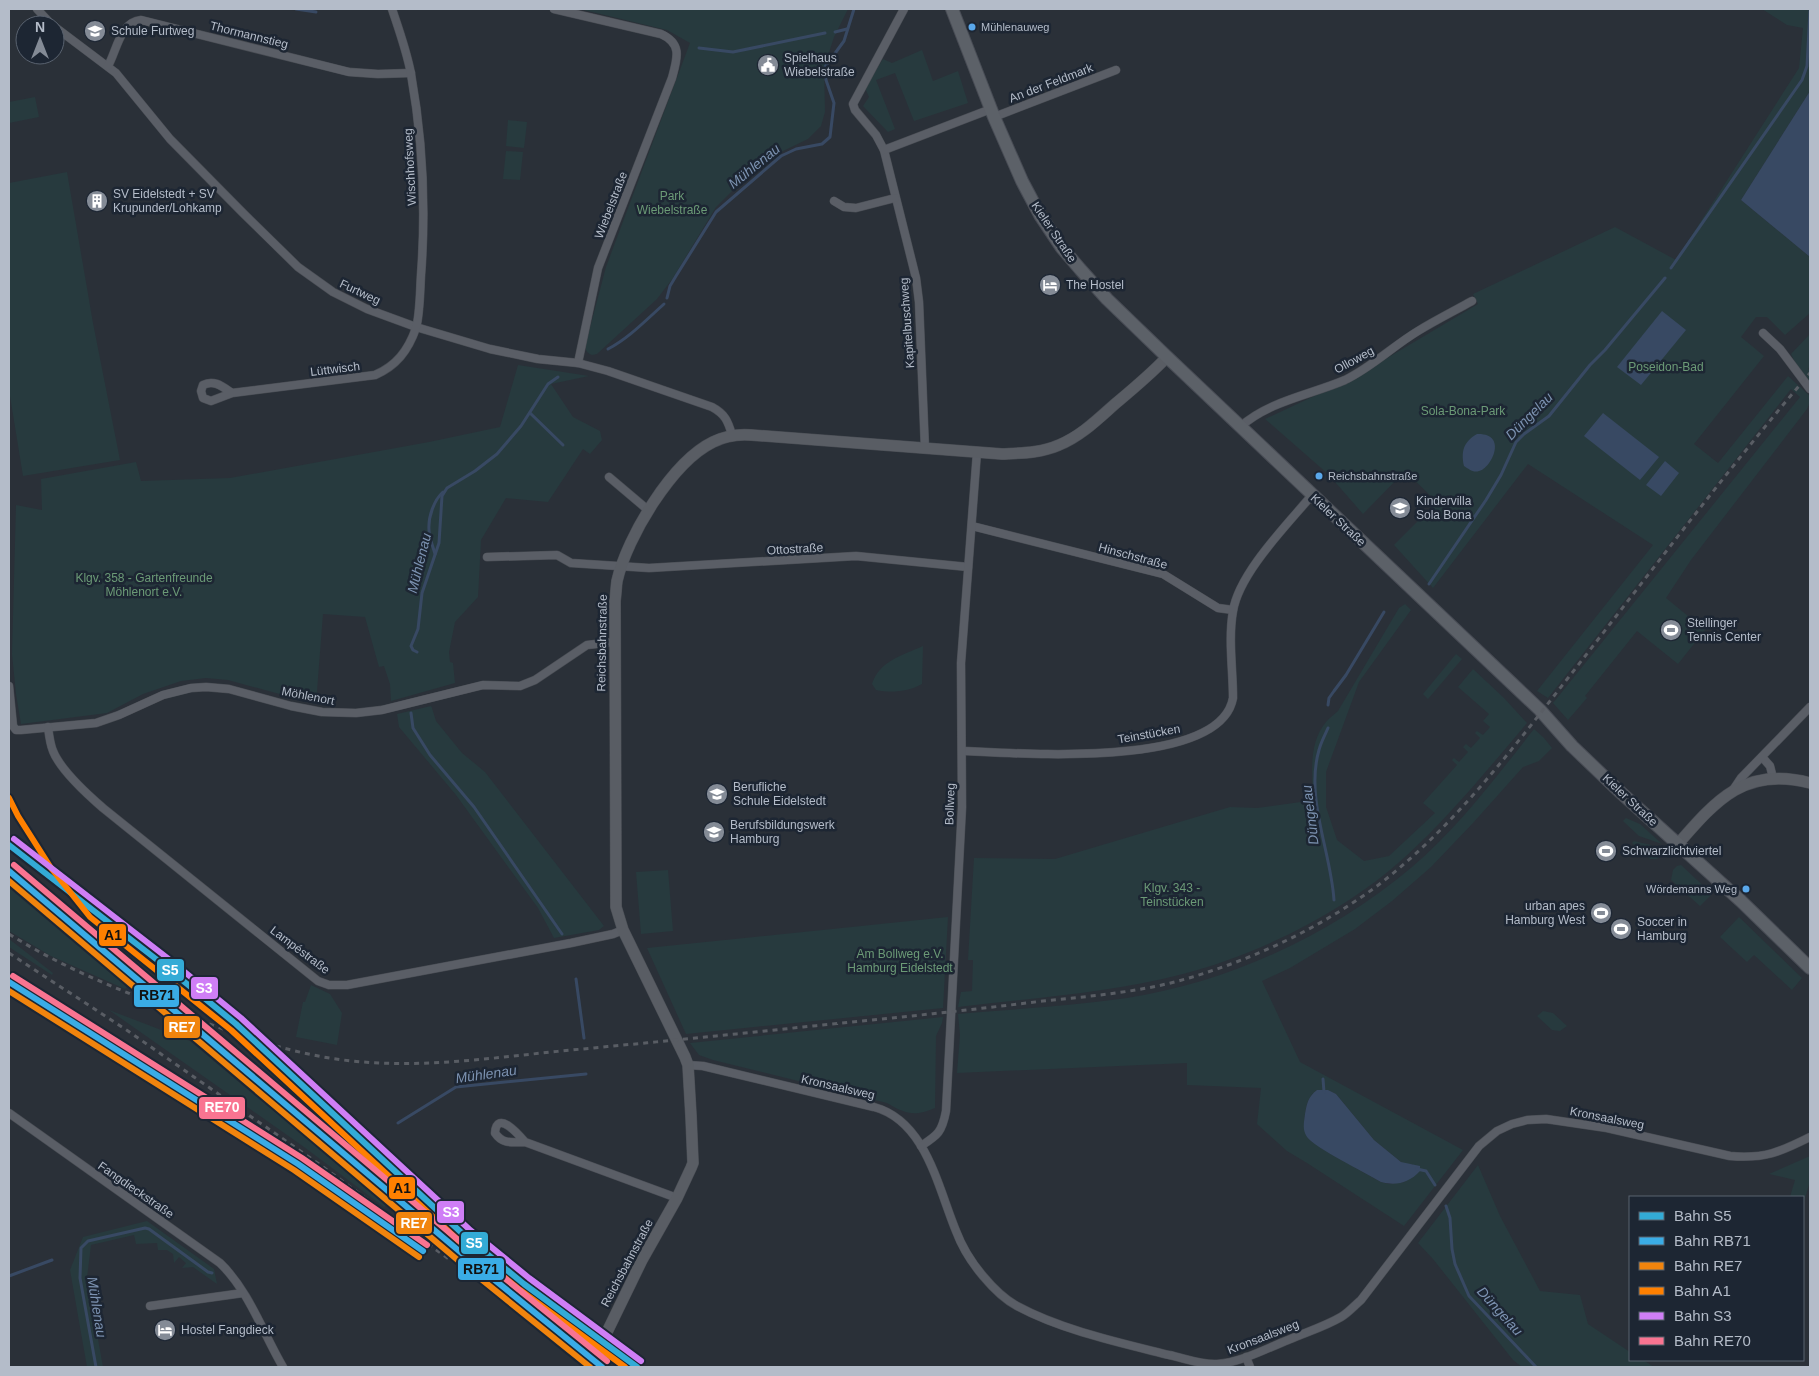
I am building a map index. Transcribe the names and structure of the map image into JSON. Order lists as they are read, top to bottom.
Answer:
{
  "streets": {
    "main road": ["Kieler Straße"],
    "street": [
      "Thormannstieg",
      "An der Feldmark",
      "Wischhofsweg",
      "Wiebelstraße",
      "Furtweg",
      "Kapitelbuschweg",
      "Olloweg",
      "Lüttwisch",
      "Ottostraße",
      "Hinschstraße",
      "Reichsbahnstraße",
      "Möhlenort",
      "Teinstücken",
      "Bollweg",
      "Lampéstraße",
      "Kronsaalsweg",
      "Fangdieckstraße"
    ]
  },
  "crossings": [
    ["Thormannstieg", "Wischhofsweg"],
    ["Thormannstieg", "Furtweg"],
    ["An der Feldmark", "Kieler Straße"],
    ["Wischhofsweg", "Furtweg"],
    ["Wischhofsweg", "Lüttwisch"],
    ["Wiebelstraße", "Furtweg"],
    ["Kieler Straße", "Olloweg"],
    ["Kieler Straße", "Reichsbahnstraße"],
    ["Furtweg", "Lüttwisch"],
    ["Furtweg", "Reichsbahnstraße"],
    ["Kapitelbuschweg", "Reichsbahnstraße"],
    ["Ottostraße", "Reichsbahnstraße"],
    ["Ottostraße", "Bollweg"],
    ["Hinschstraße", "Teinstücken"],
    ["Hinschstraße", "Bollweg"],
    ["Reichsbahnstraße", "Möhlenort"],
    ["Reichsbahnstraße", "Bollweg"],
    ["Reichsbahnstraße", "Lampéstraße"],
    ["Reichsbahnstraße", "Kronsaalsweg"],
    ["Möhlenort", "Lampéstraße"],
    ["Teinstücken", "Bollweg"],
    ["Bollweg", "Kronsaalsweg"]
  ],
  "water": ["Mühlenau", "Düngelau"],
  "parks": [
    "Park Wiebelstraße",
    "Poseidon-Bad",
    "Sola-Bona-Park",
    "Klgv. 358 - Gartenfreunde Möhlenort e.V.",
    "Klgv. 343 - Teinstücken",
    "Am Bollweg e.V. Hamburg Eidelstedt"
  ],
  "places": {
    "other": ["Mühlenauweg", "Reichsbahnstraße", "Wördemanns Weg"],
    "school or university": [
      "Schule Furtweg",
      "Kindervilla Sola Bona",
      "Berufliche Schule Eidelstedt",
      "Berufsbildungswerk Hamburg"
    ],
    "public building": ["Spielhaus Wiebelstraße"],
    "building": ["SV Eidelstedt + SV Krupunder/Lohkamp"],
    "hotel": ["The Hostel", "Hostel Fangdieck"],
    "sports": [
      "Stellinger Tennis Center",
      "Schwarzlichtviertel",
      "urban apes Hamburg West",
      "Soccer in Hamburg"
    ]
  },
  "lines": [
    "rail line A1",
    "rail line S3",
    "rail line S5",
    "rail line RE70",
    "rail line RB71",
    "rail line RE7"
  ],
  "legend": [
    "Bahn S5",
    "Bahn RB71",
    "Bahn RE7",
    "Bahn A1",
    "Bahn S3",
    "Bahn RE70"
  ],
  "north": "top"
}
